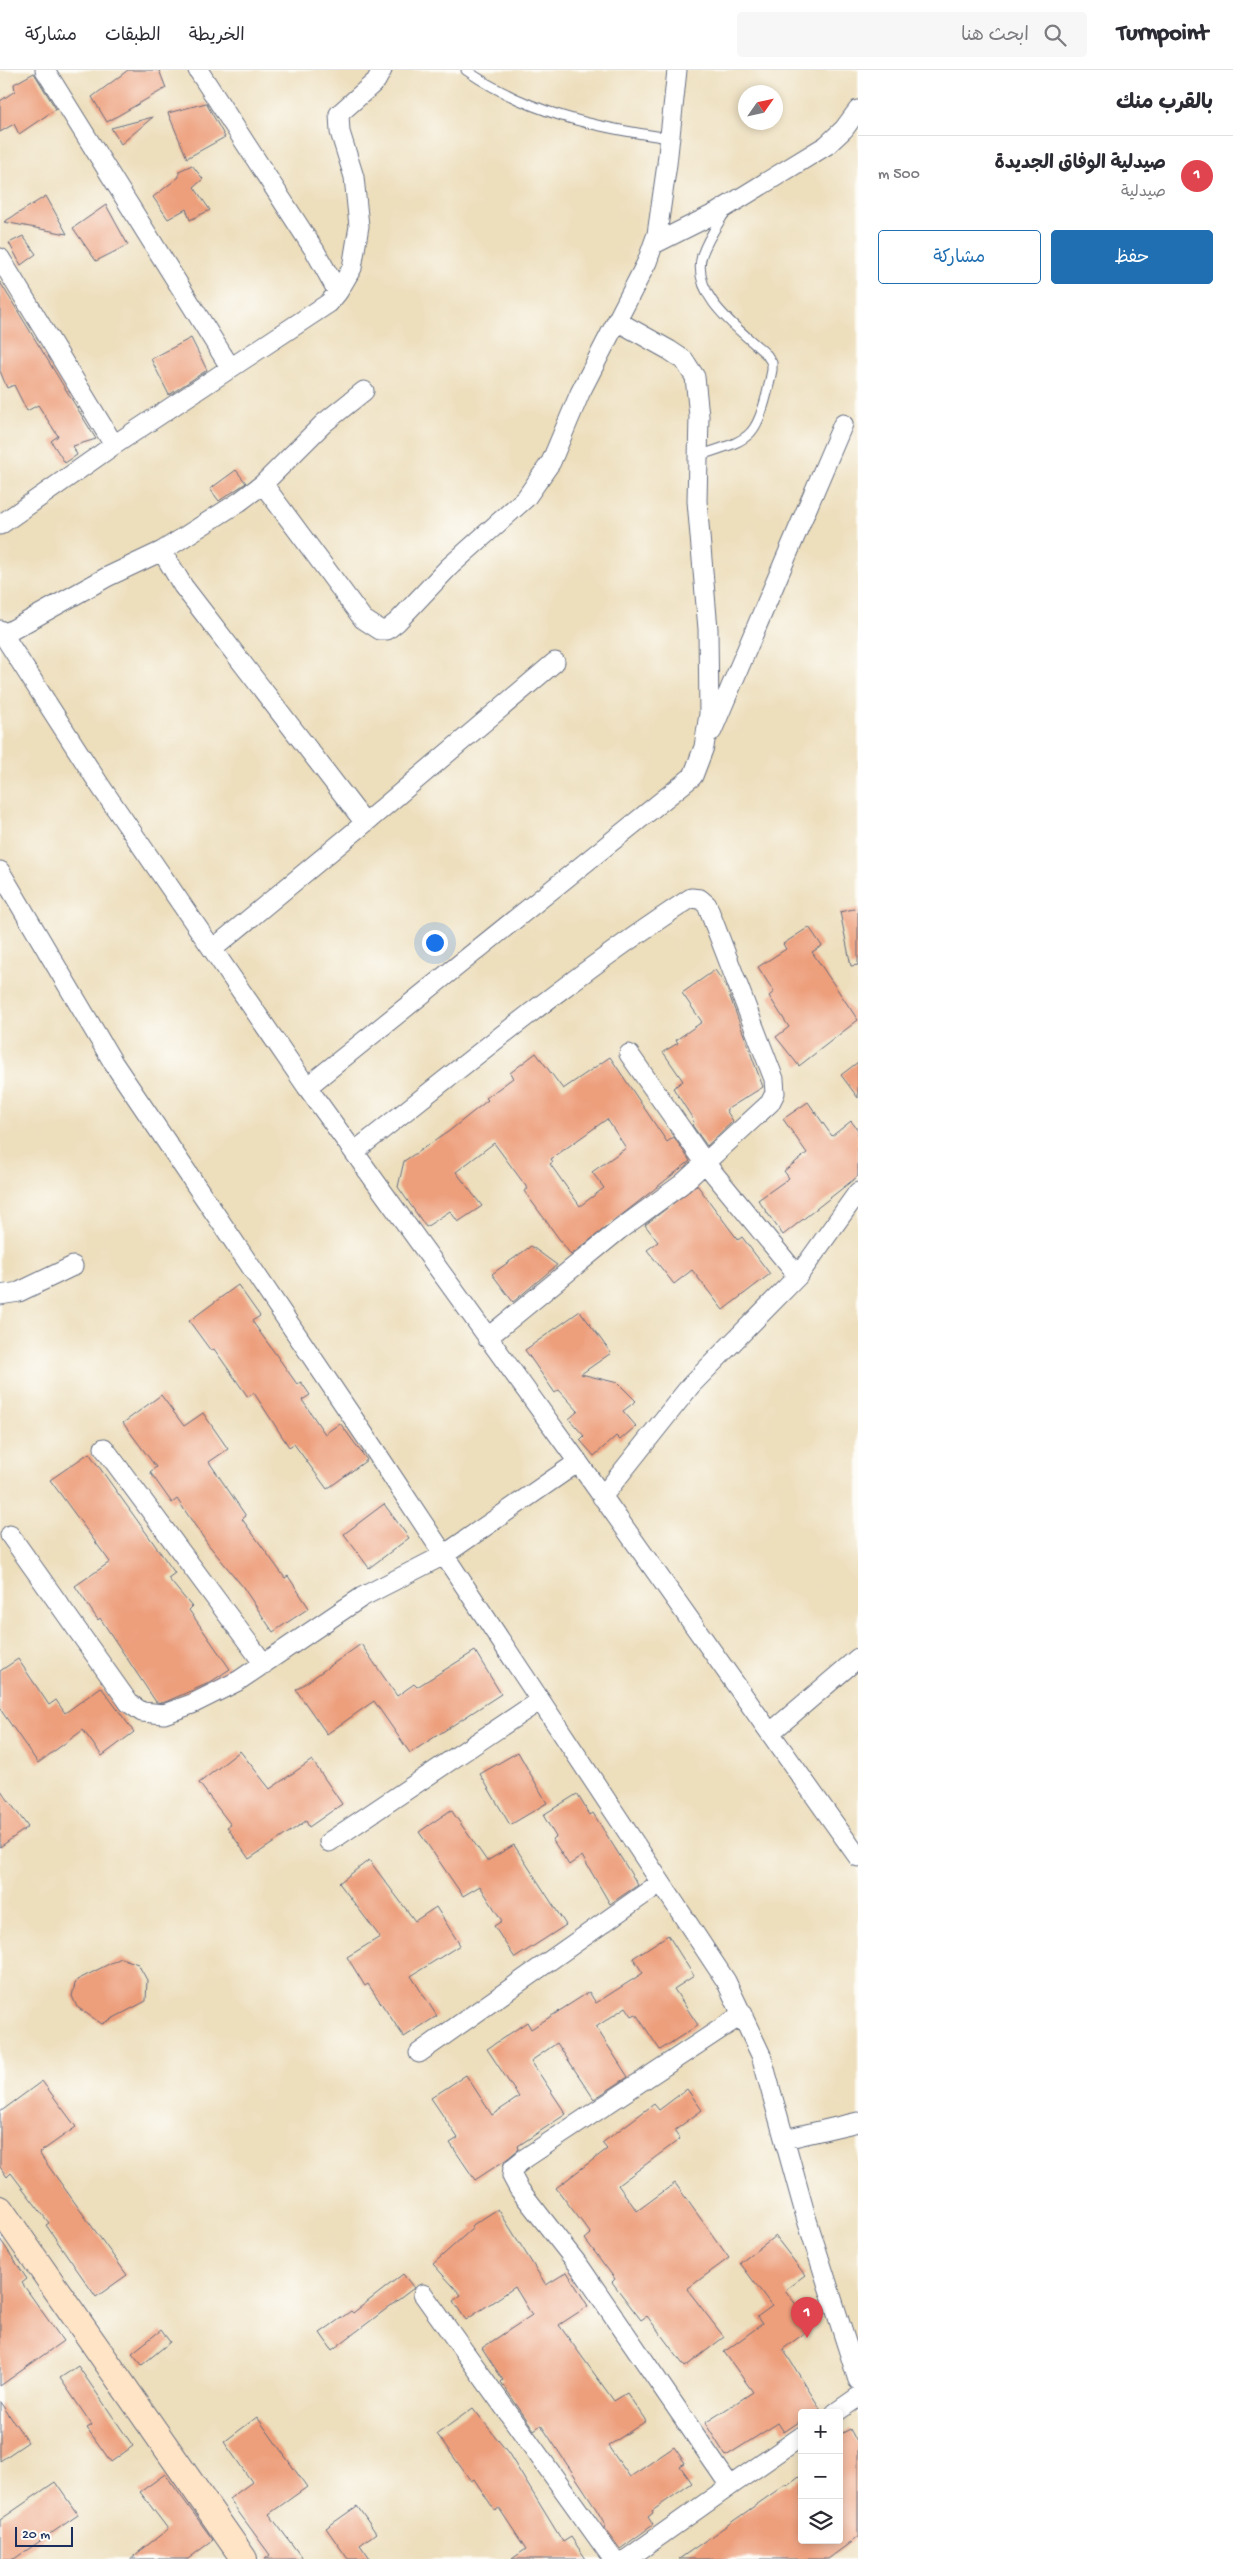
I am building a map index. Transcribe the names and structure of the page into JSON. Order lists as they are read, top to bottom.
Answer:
{
  "scale_bar": "20 m",
  "north": "top right",
  "page": {
    "header": "Turnpoint",
    "search": "ابحث هنا",
    "nav": ["الخريطة", "الطبقات", "مشاركة"],
    "heading": "بالقرب منك",
    "list": [
      {
        "mark": "1",
        "name": "صيدلية الوفاق الجديدة",
        "note": "صيدلية",
        "value": "500 m"
      }
    ],
    "buttons": ["حفظ", "مشاركة"],
    "pins": "1",
    "map_buttons": ["+", "−"],
    "scale": "20 m"
  }
}
